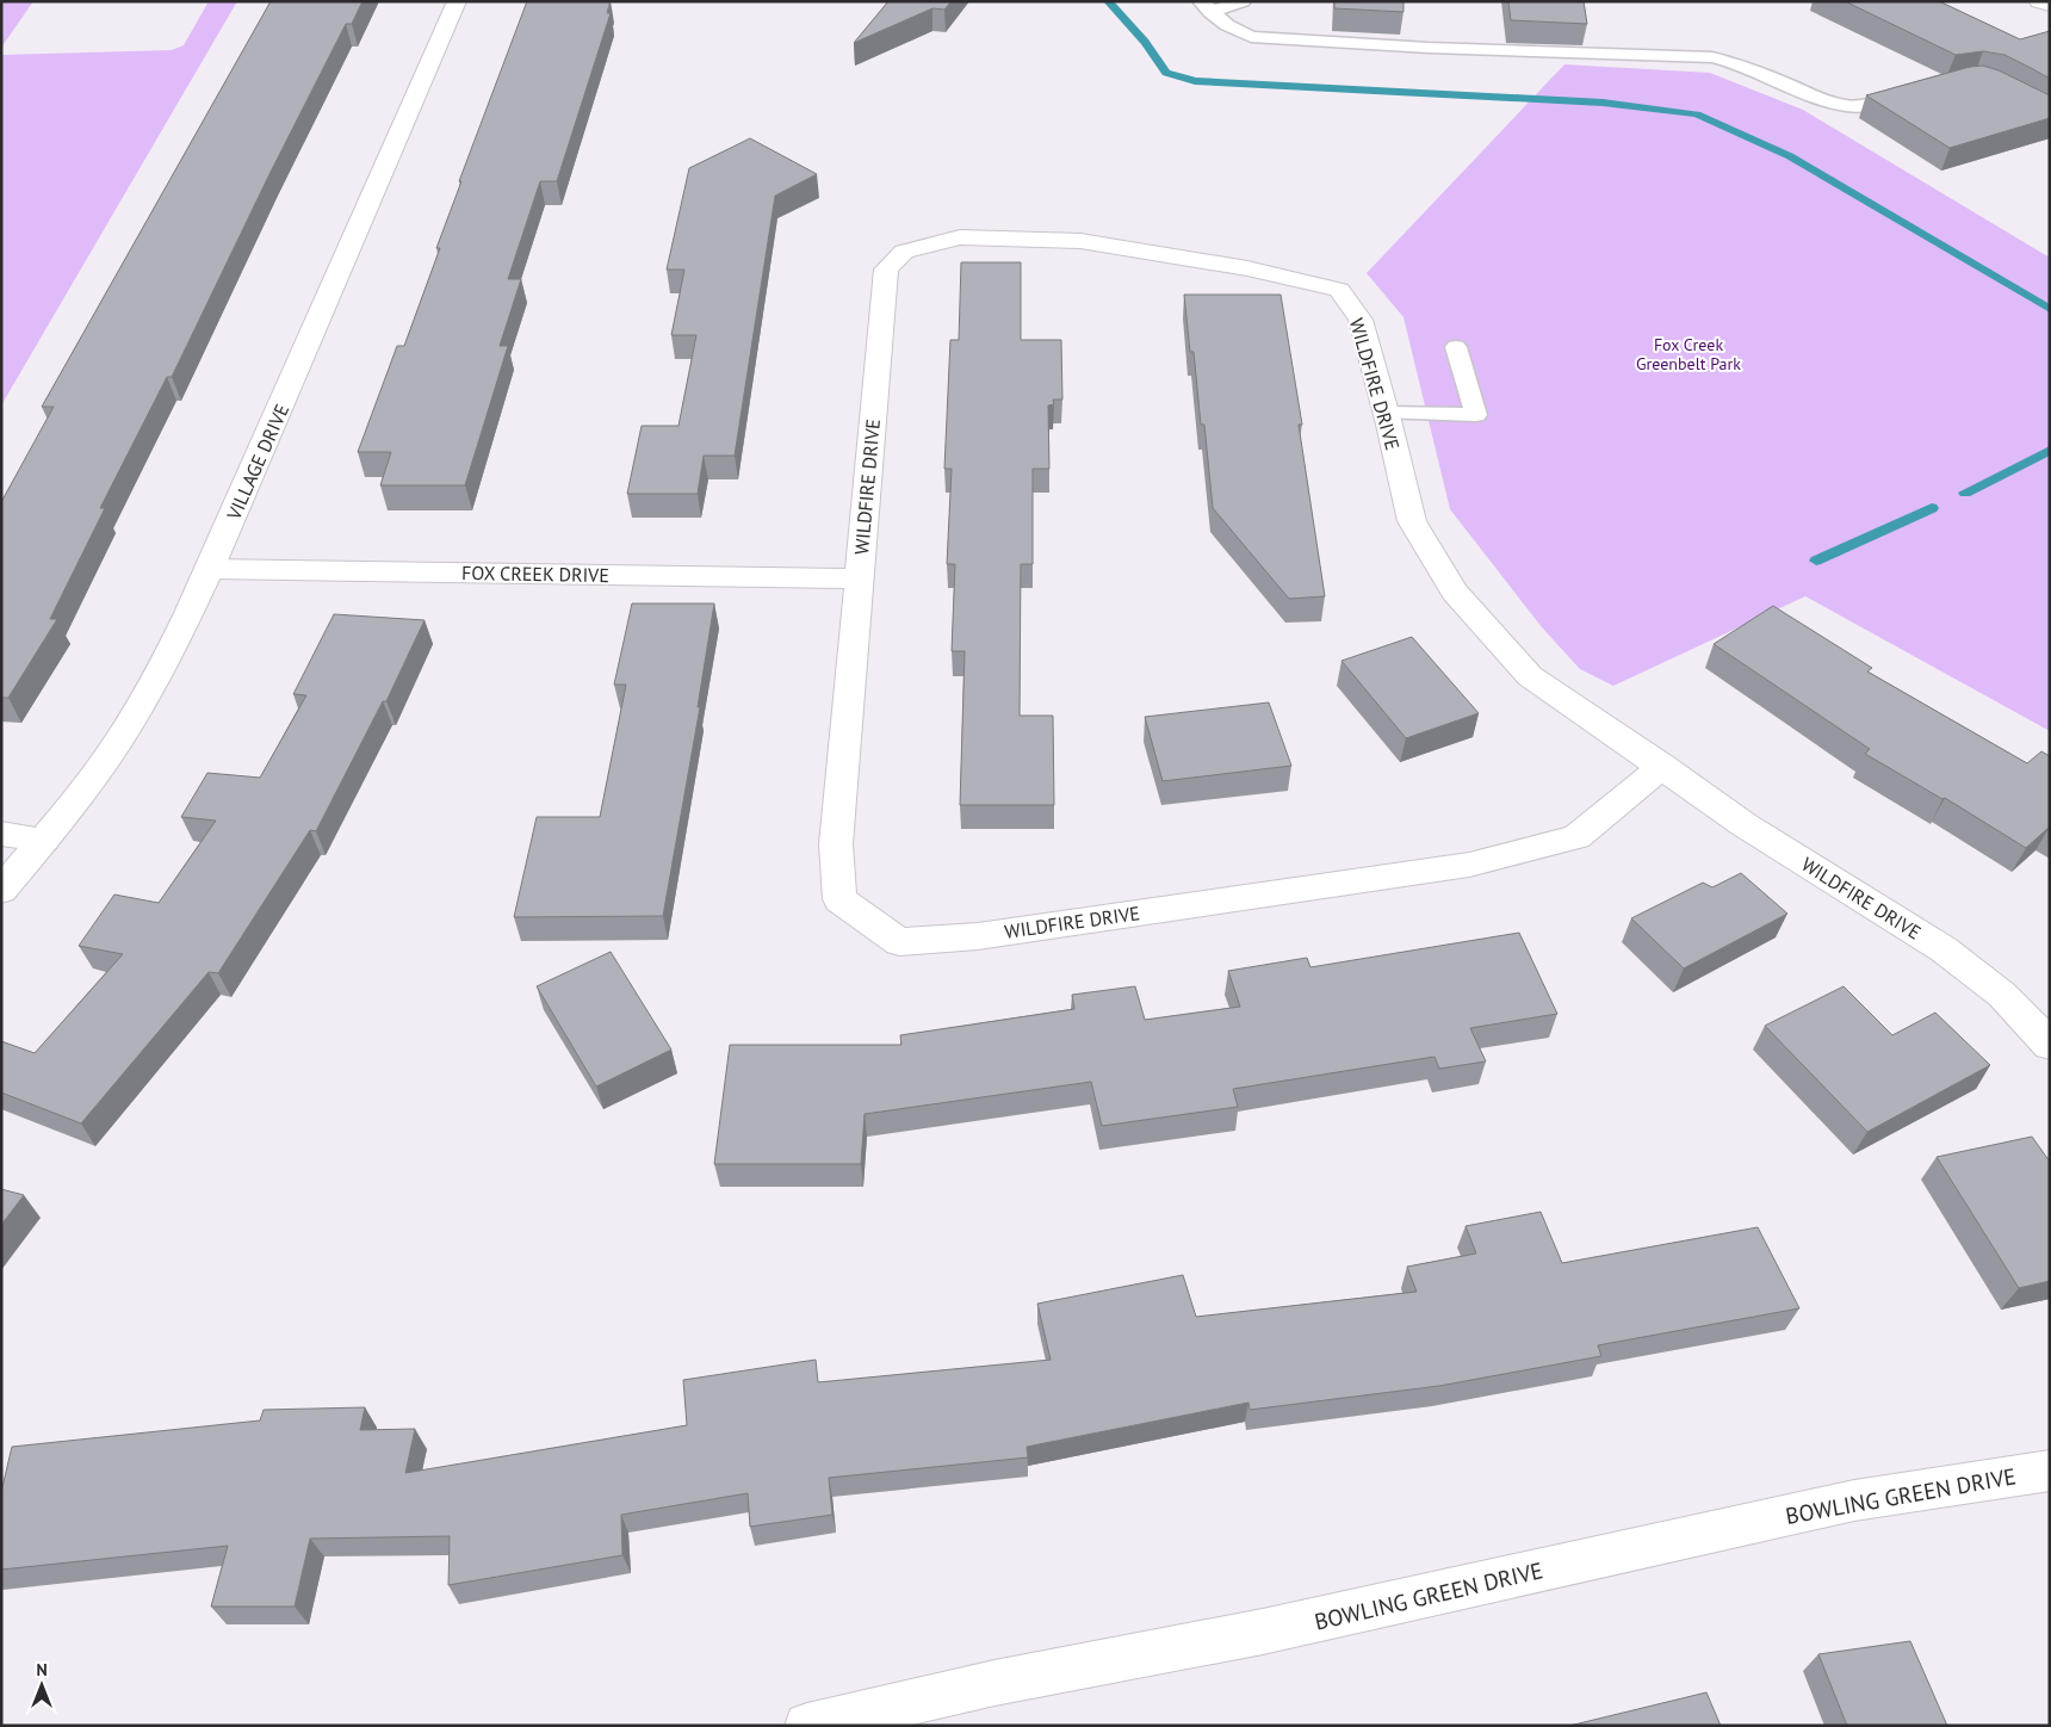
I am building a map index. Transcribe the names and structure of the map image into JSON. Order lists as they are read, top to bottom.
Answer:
{
  "streets": {
    "street": [
      "WILDFIRE DRIVE",
      "VILLAGE DRIVE",
      "FOX CREEK DRIVE",
      "BOWLING GREEN DRIVE"
    ]
  },
  "crossings": [
    ["WILDFIRE DRIVE", "FOX CREEK DRIVE"],
    ["VILLAGE DRIVE", "FOX CREEK DRIVE"]
  ],
  "parks": ["Fox Creek Greenbelt Park"],
  "north": "top"
}
